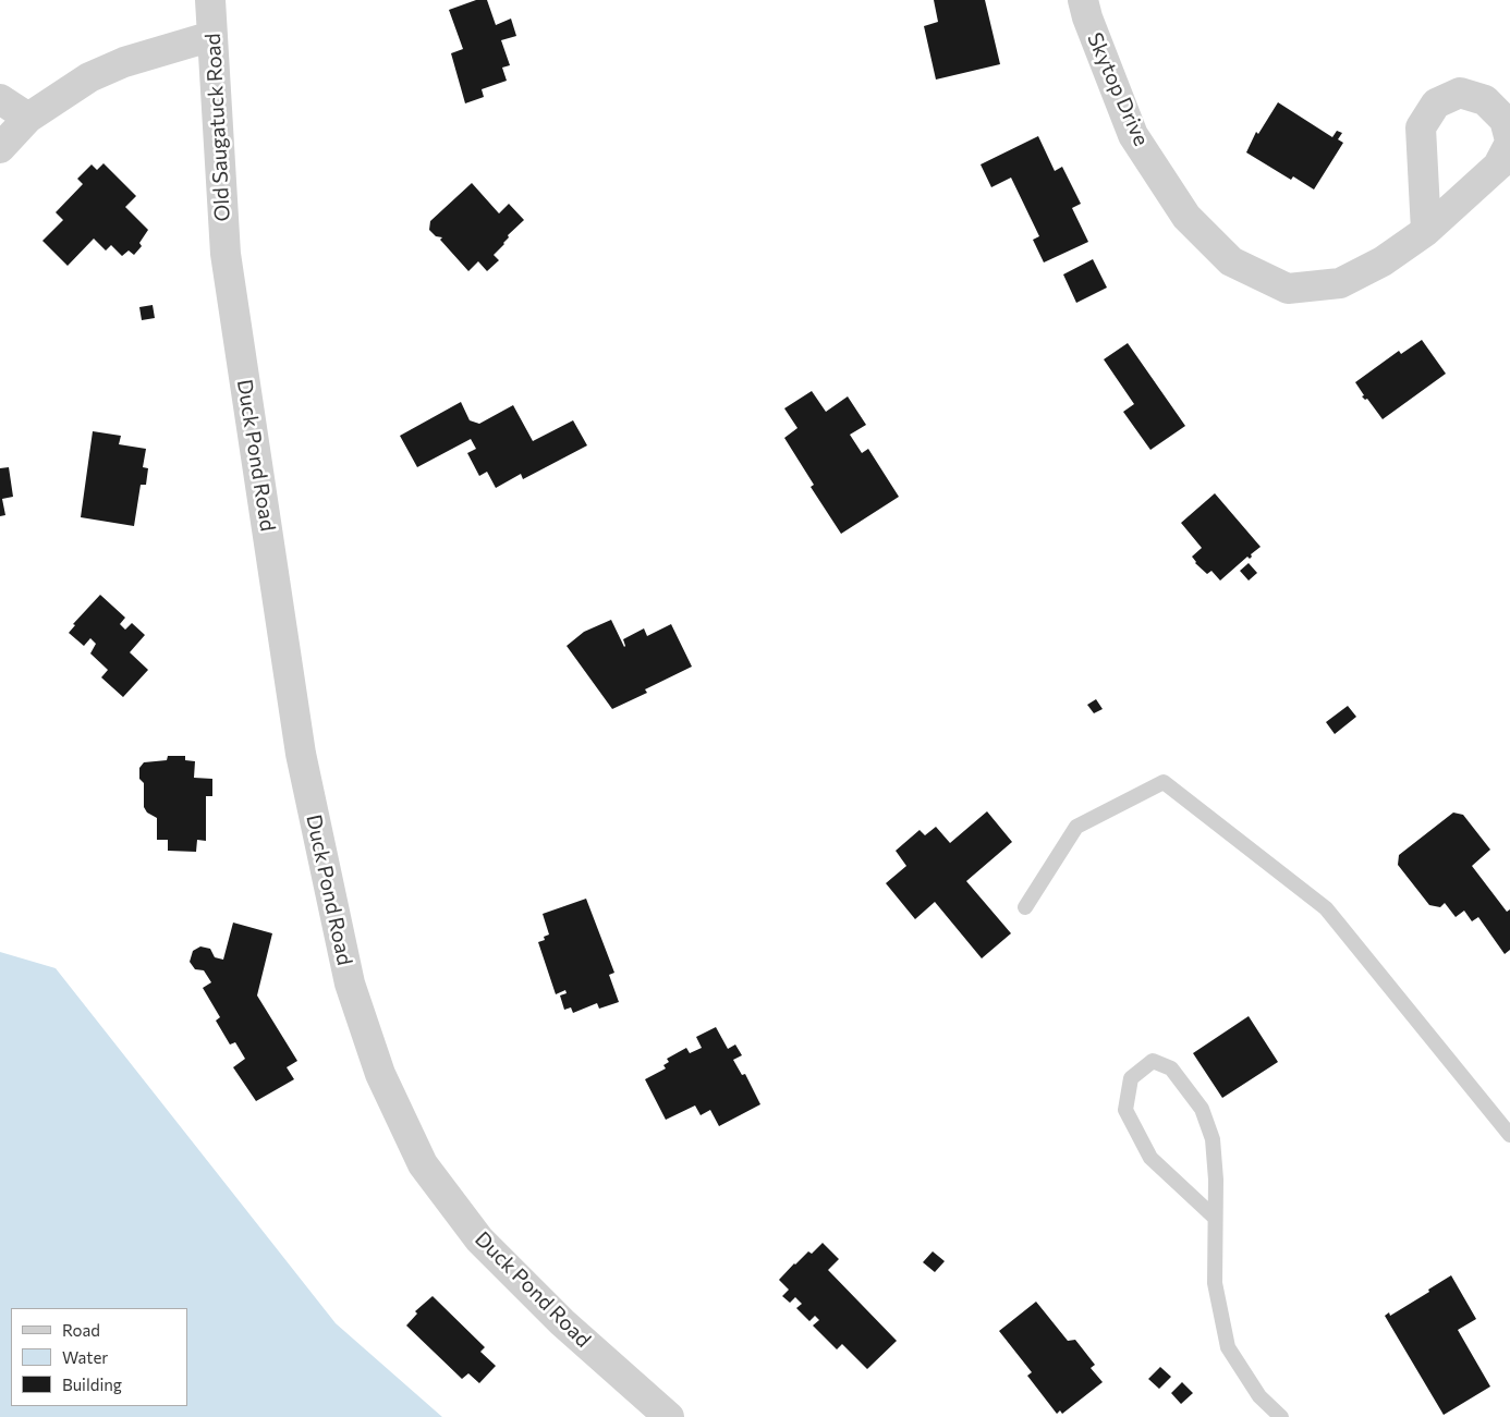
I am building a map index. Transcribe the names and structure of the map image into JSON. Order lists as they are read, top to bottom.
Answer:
{
  "streets": {
    "street": ["Skytop Drive", "Old Saugatuck Road", "Duck Pond Road"]
  },
  "crossings": [
    ["Old Saugatuck Road", "Duck Pond Road"]
  ],
  "legend": ["Road", "Water", "Building"]
}
